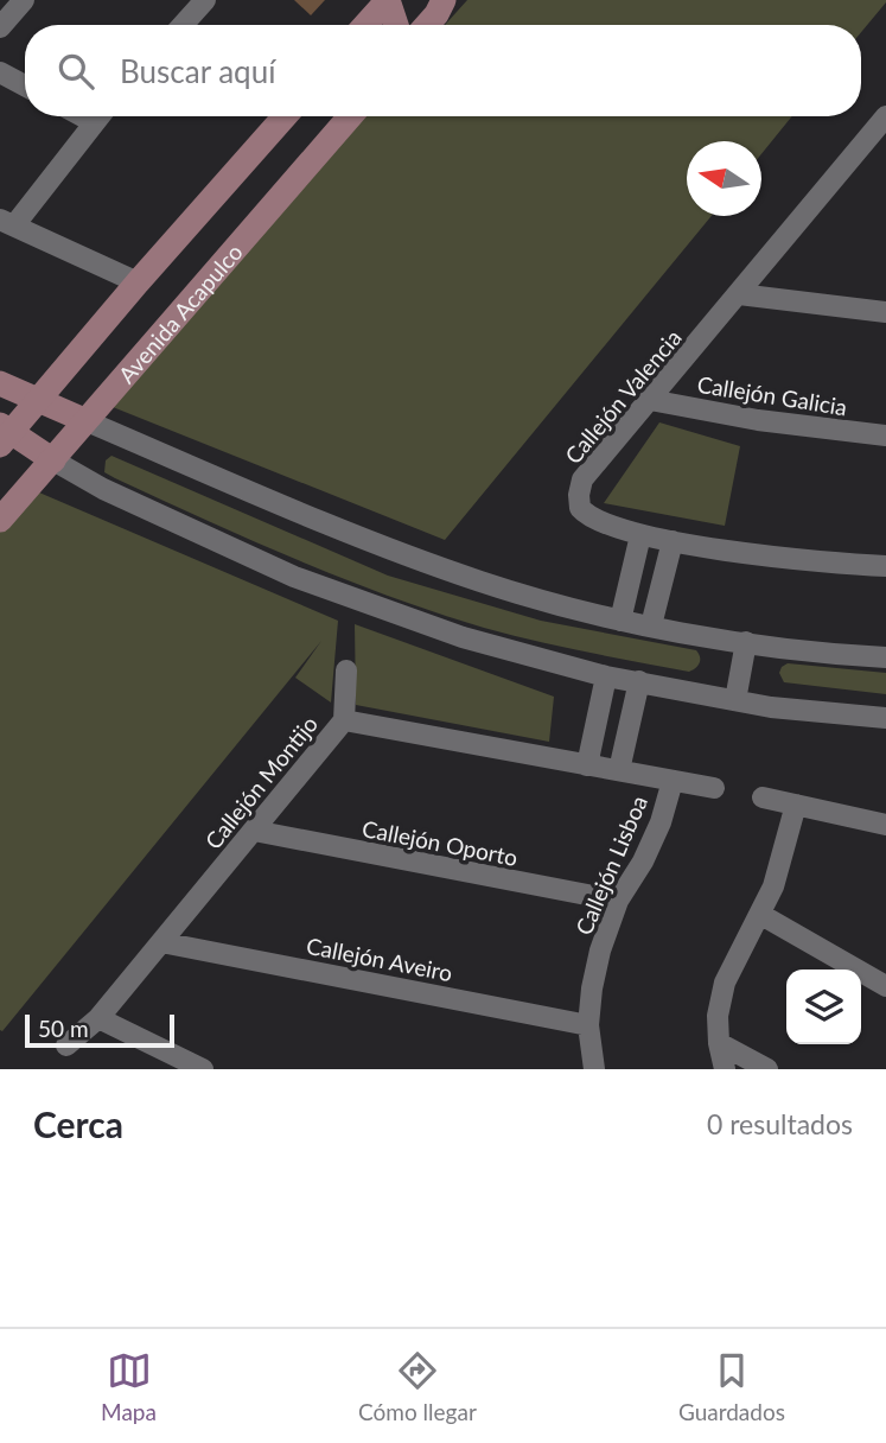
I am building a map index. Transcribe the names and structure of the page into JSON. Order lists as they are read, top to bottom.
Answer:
{
  "streets": {
    "main road": ["Avenida Acapulco"],
    "street": [
      "Callejón Galicia",
      "Callejón Valencia",
      "Callejón Montijo",
      "Callejón Oporto",
      "Callejón Lisboa",
      "Callejón Aveiro"
    ]
  },
  "crossings": [
    ["Callejón Galicia", "Callejón Valencia"],
    ["Callejón Montijo", "Callejón Oporto"],
    ["Callejón Montijo", "Callejón Lisboa"],
    ["Callejón Montijo", "Callejón Aveiro"],
    ["Callejón Oporto", "Callejón Lisboa"],
    ["Callejón Lisboa", "Callejón Aveiro"]
  ],
  "scale_bar": "50 m",
  "north": "left",
  "page": {
    "search": "Buscar aquí",
    "scale": "50 m",
    "heading": ["Cerca", "0 resultados"],
    "nav": ["Mapa", "Cómo llegar", "Guardados"]
  }
}
